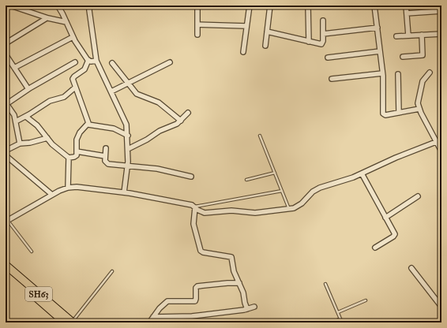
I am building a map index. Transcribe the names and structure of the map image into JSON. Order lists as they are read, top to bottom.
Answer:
{
  "streets": {
    "main road": ["SH63"]
  }
}
